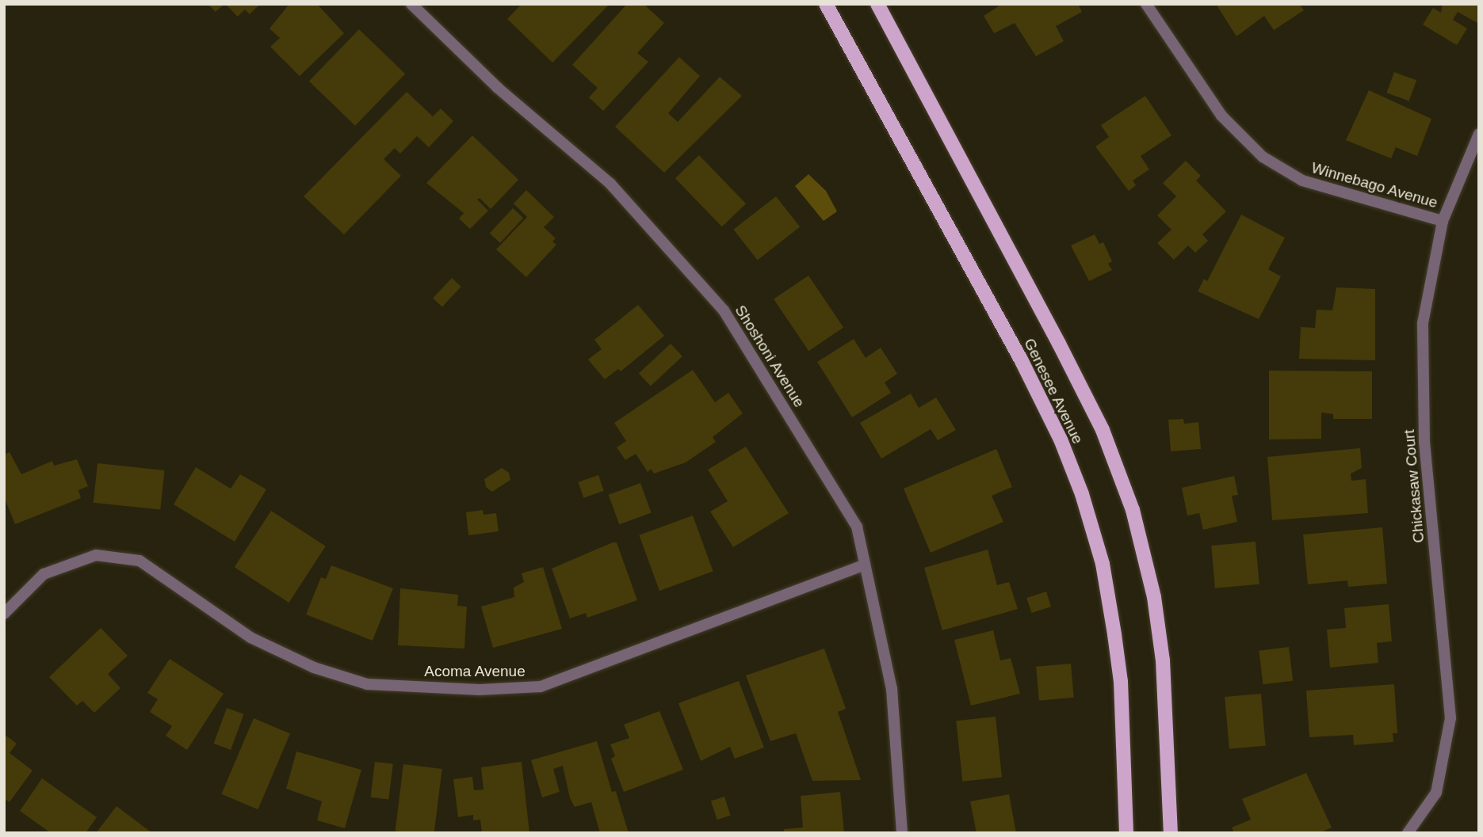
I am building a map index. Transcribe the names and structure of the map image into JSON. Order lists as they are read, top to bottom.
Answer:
{
  "streets": {
    "main road": ["Genesee Avenue"],
    "street": [
      "Winnebago Avenue",
      "Shoshoni Avenue",
      "Chickasaw Court",
      "Acoma Avenue"
    ]
  },
  "crossings": [
    ["Winnebago Avenue", "Chickasaw Court"],
    ["Shoshoni Avenue", "Acoma Avenue"]
  ]
}
